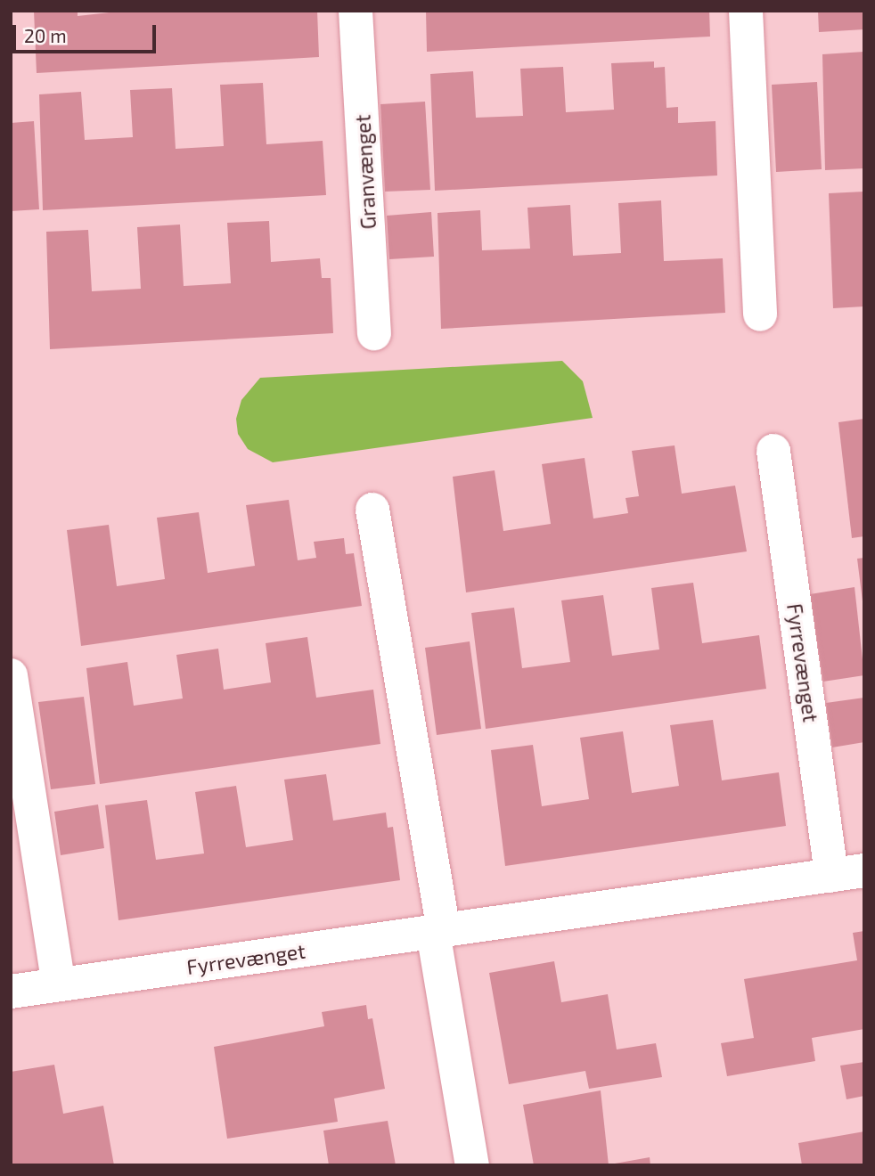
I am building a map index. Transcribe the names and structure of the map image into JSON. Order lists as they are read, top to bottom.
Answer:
{
  "streets": {
    "street": ["Granvænget", "Fyrrevænget"]
  },
  "scale_bar": "20 m"
}
